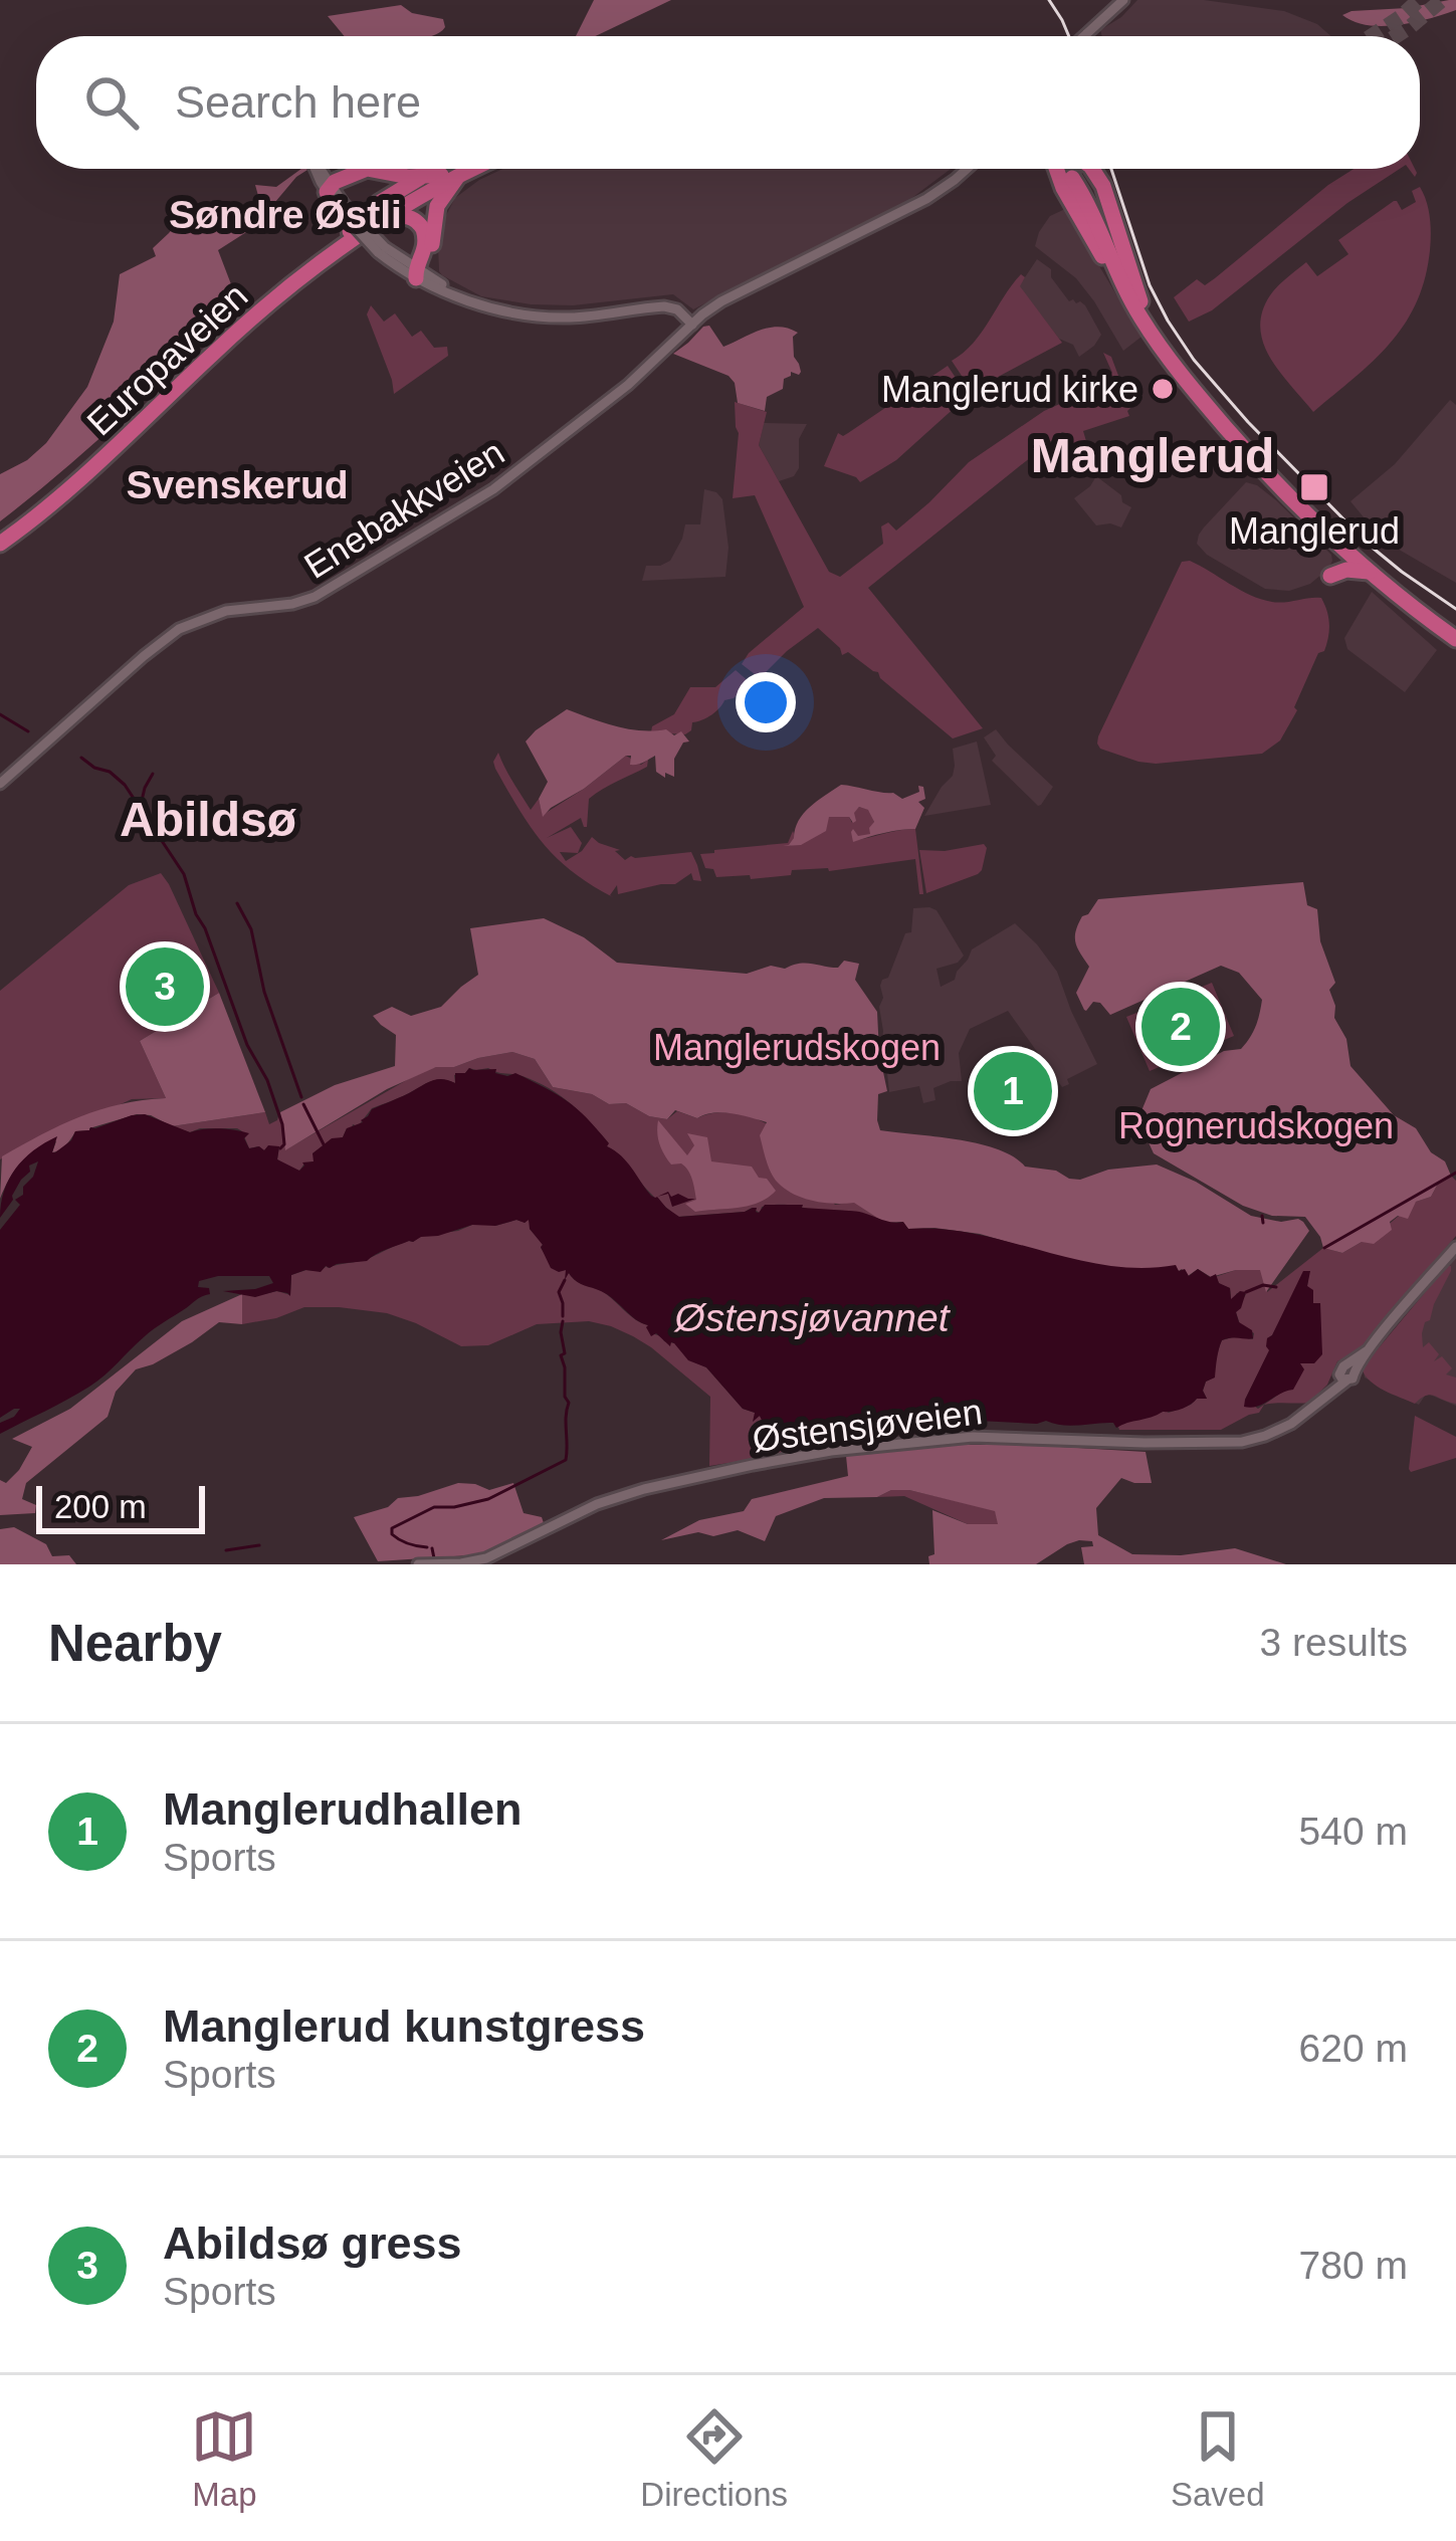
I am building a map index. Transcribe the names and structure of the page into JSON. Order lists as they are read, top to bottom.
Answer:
{
  "streets": {
    "highway": ["Europaveien"],
    "main road": ["Enebakkveien", "Østensjøveien"]
  },
  "districts": [
    "Søndre Østli",
    "Manglerud",
    "Svenskerud",
    "Abildsø"
  ],
  "water": ["Østensjøvannet"],
  "parks": ["Manglerudskogen", "Rognerudskogen"],
  "places": {
    "other": ["Manglerud kirke"],
    "transit": ["Manglerud"]
  },
  "scale_bar": "200 m",
  "page": {
    "search": "Search here",
    "pins": ["3", "2", "1"],
    "scale": "200 m",
    "heading": ["Nearby", "3 results"],
    "list": [
      {
        "mark": "1",
        "name": "Manglerudhallen",
        "note": "Sports",
        "value": "540 m"
      },
      {
        "mark": "2",
        "name": "Manglerud kunstgress",
        "note": "Sports",
        "value": "620 m"
      },
      {
        "mark": "3",
        "name": "Abildsø gress",
        "note": "Sports",
        "value": "780 m"
      }
    ],
    "nav": ["Map", "Directions", "Saved"]
  }
}
